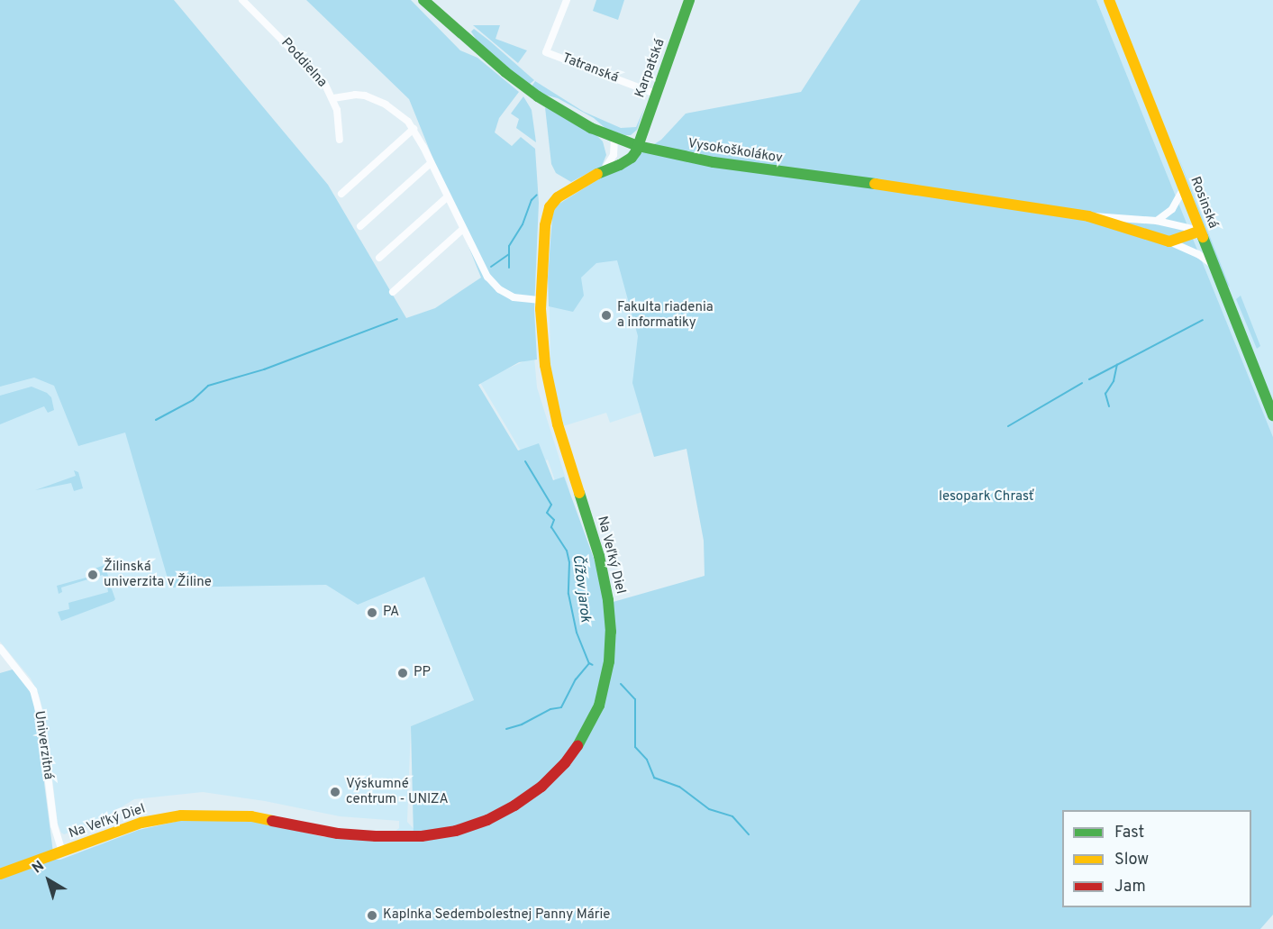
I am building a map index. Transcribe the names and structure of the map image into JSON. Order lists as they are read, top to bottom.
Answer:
{
  "streets": {
    "street": [
      "Poddielna",
      "Tatranská",
      "Karpatská",
      "Vysokoškolákov",
      "Rosinská",
      "Na Veľký Diel",
      "Univerzitná"
    ]
  },
  "crossings": [
    ["Tatranská", "Karpatská"],
    ["Karpatská", "Vysokoškolákov"],
    ["Karpatská", "Na Veľký Diel"],
    ["Vysokoškolákov", "Rosinská"],
    ["Vysokoškolákov", "Na Veľký Diel"],
    ["Na Veľký Diel", "Univerzitná"]
  ],
  "water": ["Čížov jarok"],
  "parks": ["lesopark Chrasť"],
  "places": [
    "Fakulta riadenia a informatiky",
    "Žilinská univerzita v Žiline",
    "PA",
    "PP",
    "Výskumné centrum - UNIZA",
    "Kaplnka Sedembolestnej Panny Márie"
  ],
  "legend": ["Fast", "Slow", "Jam"],
  "north": "top left"
}
